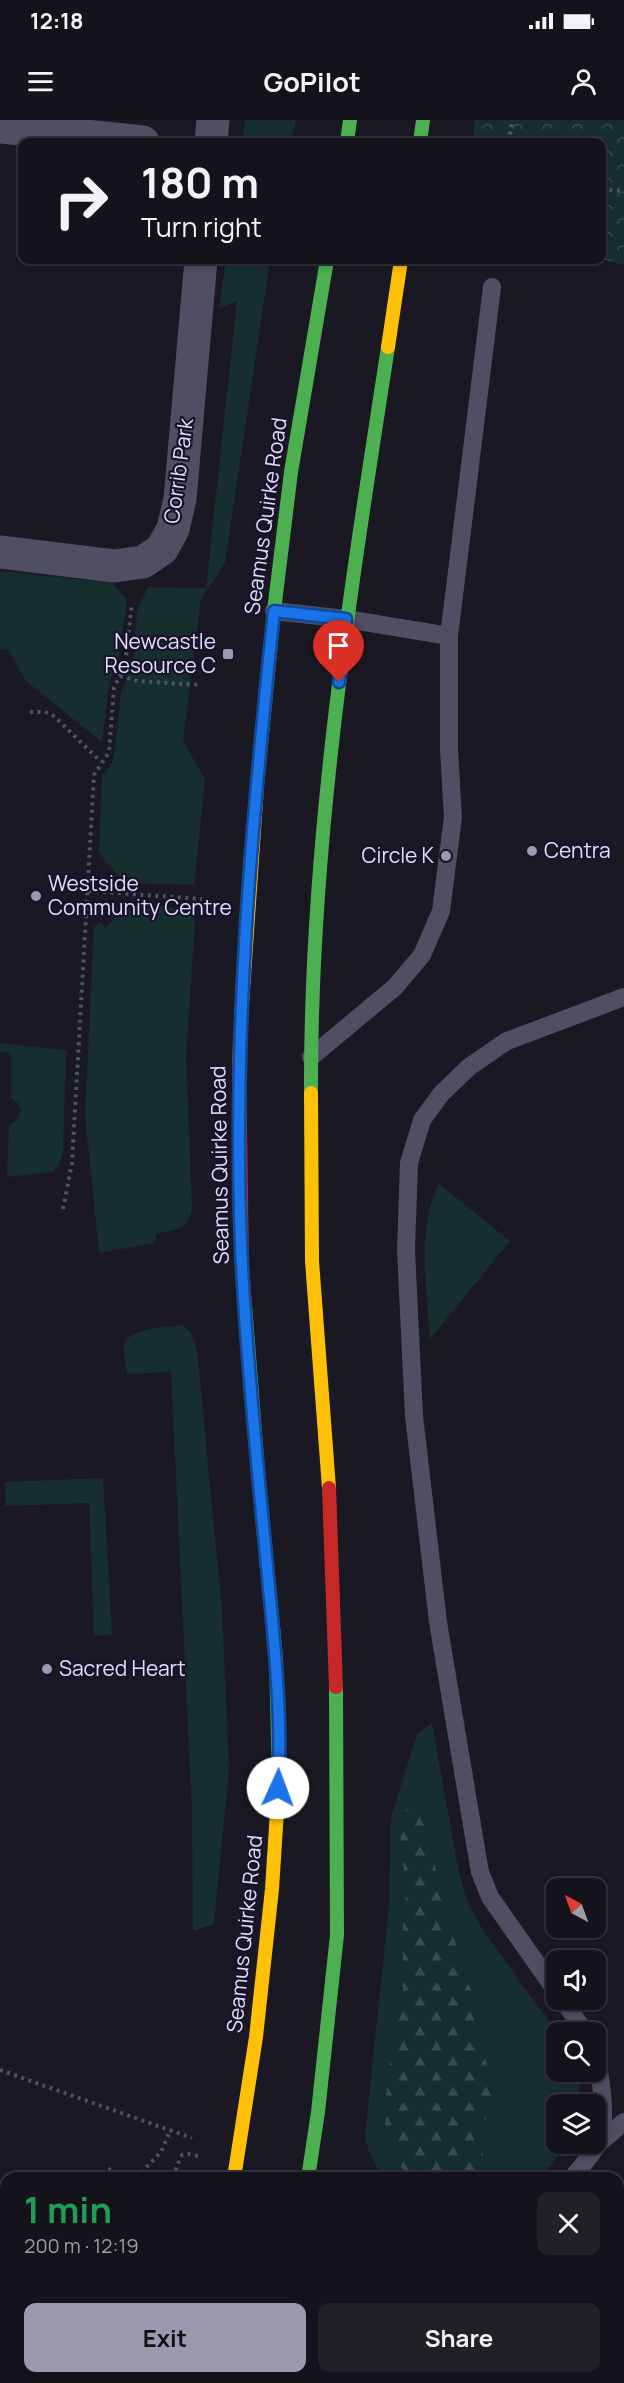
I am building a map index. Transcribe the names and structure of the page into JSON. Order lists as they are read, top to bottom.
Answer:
{
  "streets": {
    "main road": ["Seamus Quirke Road"],
    "street": ["Corrib Park"]
  },
  "places": {
    "transit": ["Newcastle Resource C"],
    "other": [
      "Centra",
      "Circle K",
      "Westside Community Centre",
      "Sacred Heart"
    ]
  },
  "north": "top left",
  "page": {
    "status": "12:18",
    "header": "GoPilot",
    "turn": ["180 m", "Turn right"],
    "heading": ["1 min", "200 m · 12:19"],
    "buttons": ["Exit", "Share"]
  }
}
